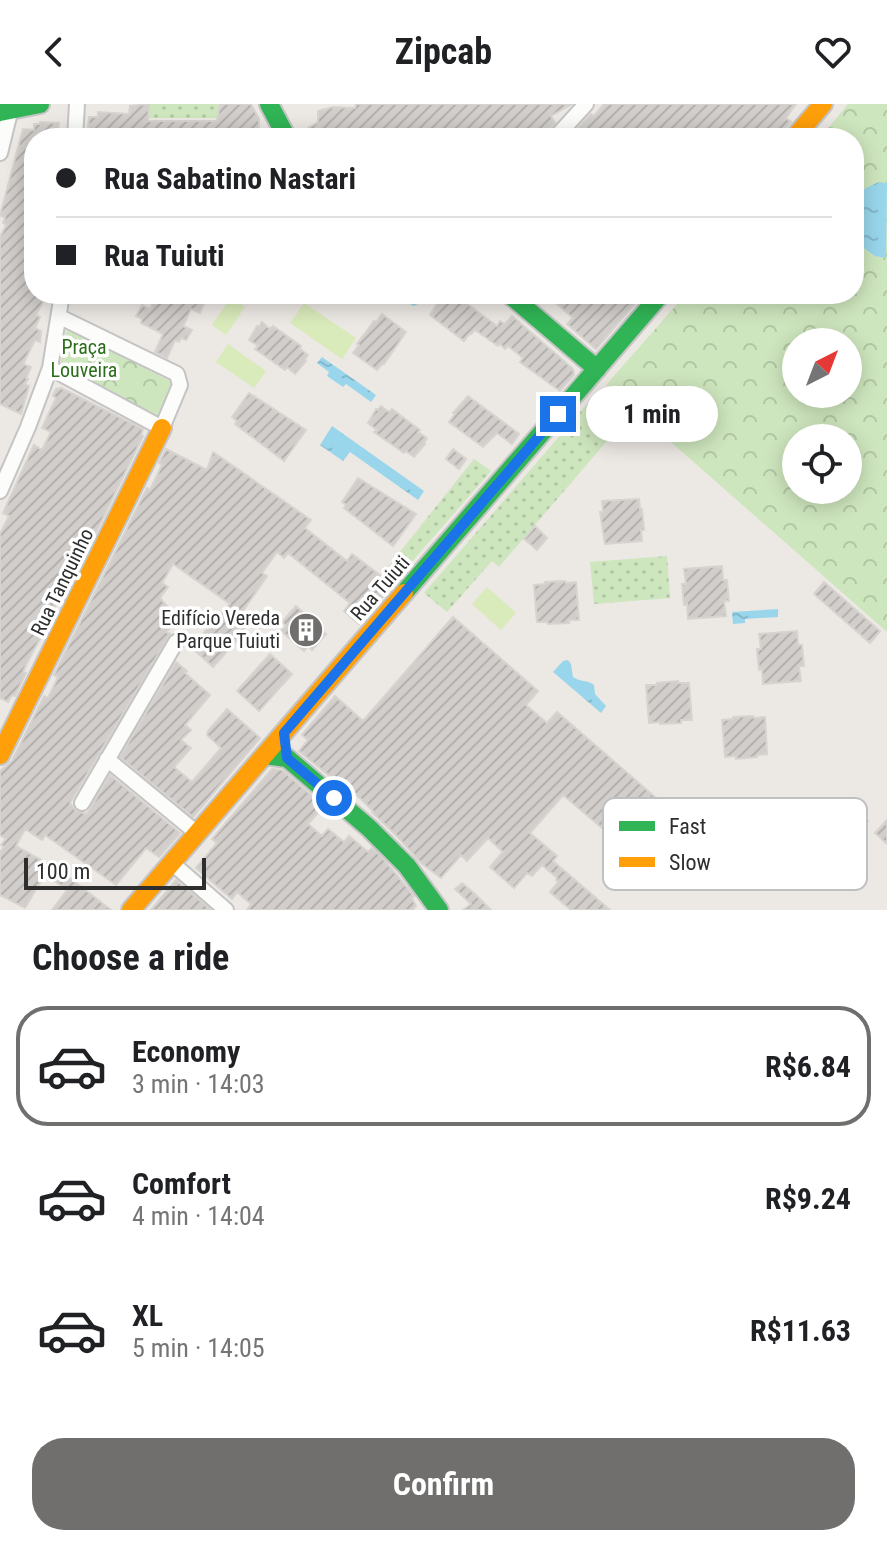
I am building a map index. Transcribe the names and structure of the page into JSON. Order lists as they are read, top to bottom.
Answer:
{
  "streets": {
    "street": ["Rua Tanquinho", "Rua Tuiuti"]
  },
  "parks": ["Praça Louveira"],
  "places": {
    "building": ["Edifício Vereda Parque Tuiuti"]
  },
  "legend": ["Fast", "Slow"],
  "scale_bar": "100 m",
  "north": "top right",
  "page": {
    "header": "Zipcab",
    "banner": ["Rua Sabatino Nastari", "Rua Tuiuti"],
    "bubble": "1 min",
    "scale": "100 m",
    "heading": "Choose a ride",
    "list": [
      {
        "name": "Economy",
        "note": "3 min · 14:03",
        "value": "R$6.84"
      },
      {
        "name": "Comfort",
        "note": "4 min · 14:04",
        "value": "R$9.24"
      },
      {
        "name": "XL",
        "note": "5 min · 14:05",
        "value": "R$11.63"
      }
    ],
    "buttons": "Confirm"
  }
}
